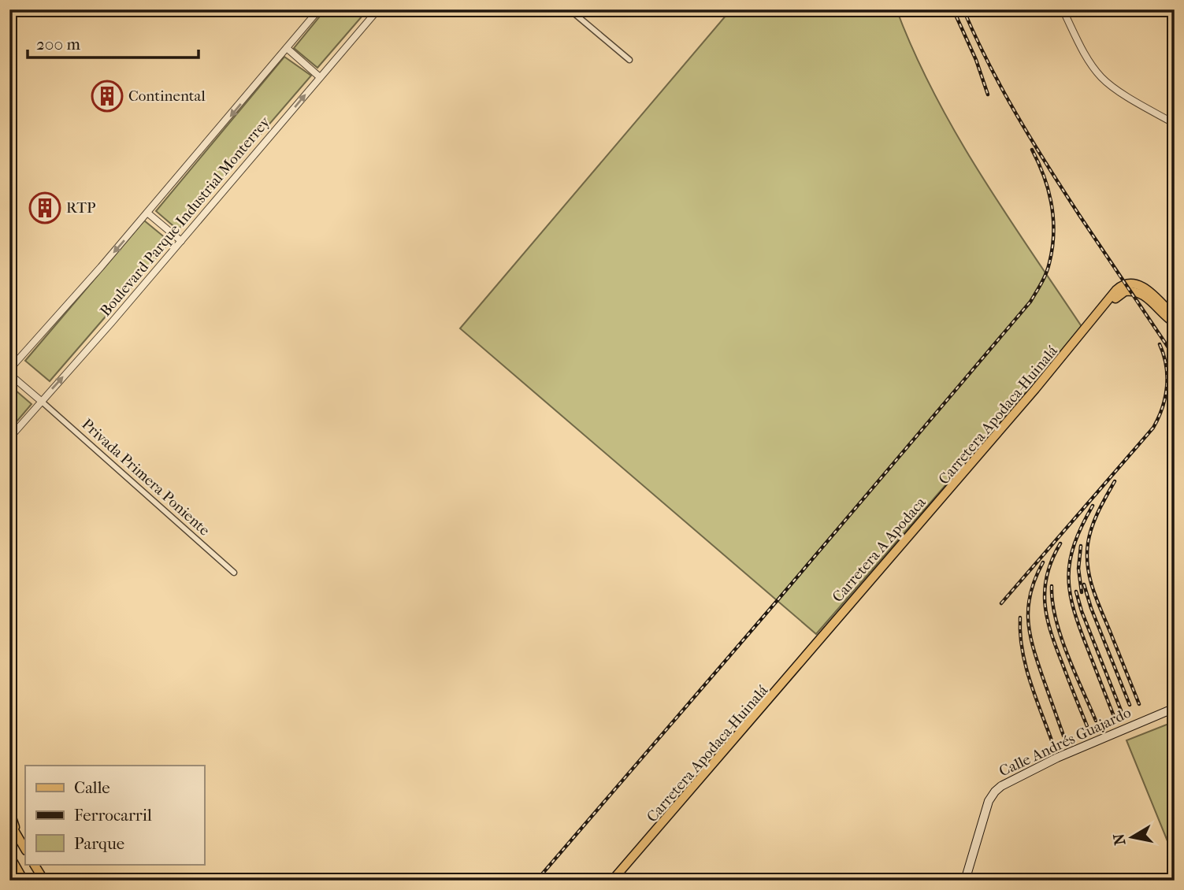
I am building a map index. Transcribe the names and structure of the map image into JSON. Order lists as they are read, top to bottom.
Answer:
{
  "streets": {
    "main road": ["Carretera Apodaca-Huinalá", "Carretera A Apodaca", "Calle Andrés Guajardo"],
    "street": ["Boulevard Parque Industrial Monterrey", "Privada Primera Poniente"]
  },
  "crossings": [
    ["Boulevard Parque Industrial Monterrey", "Privada Primera Poniente"]
  ],
  "places": {
    "building": ["Continental", "RTP"]
  },
  "legend": ["Calle", "Ferrocarril", "Parque"],
  "scale_bar": "200 m",
  "north": "left"
}
